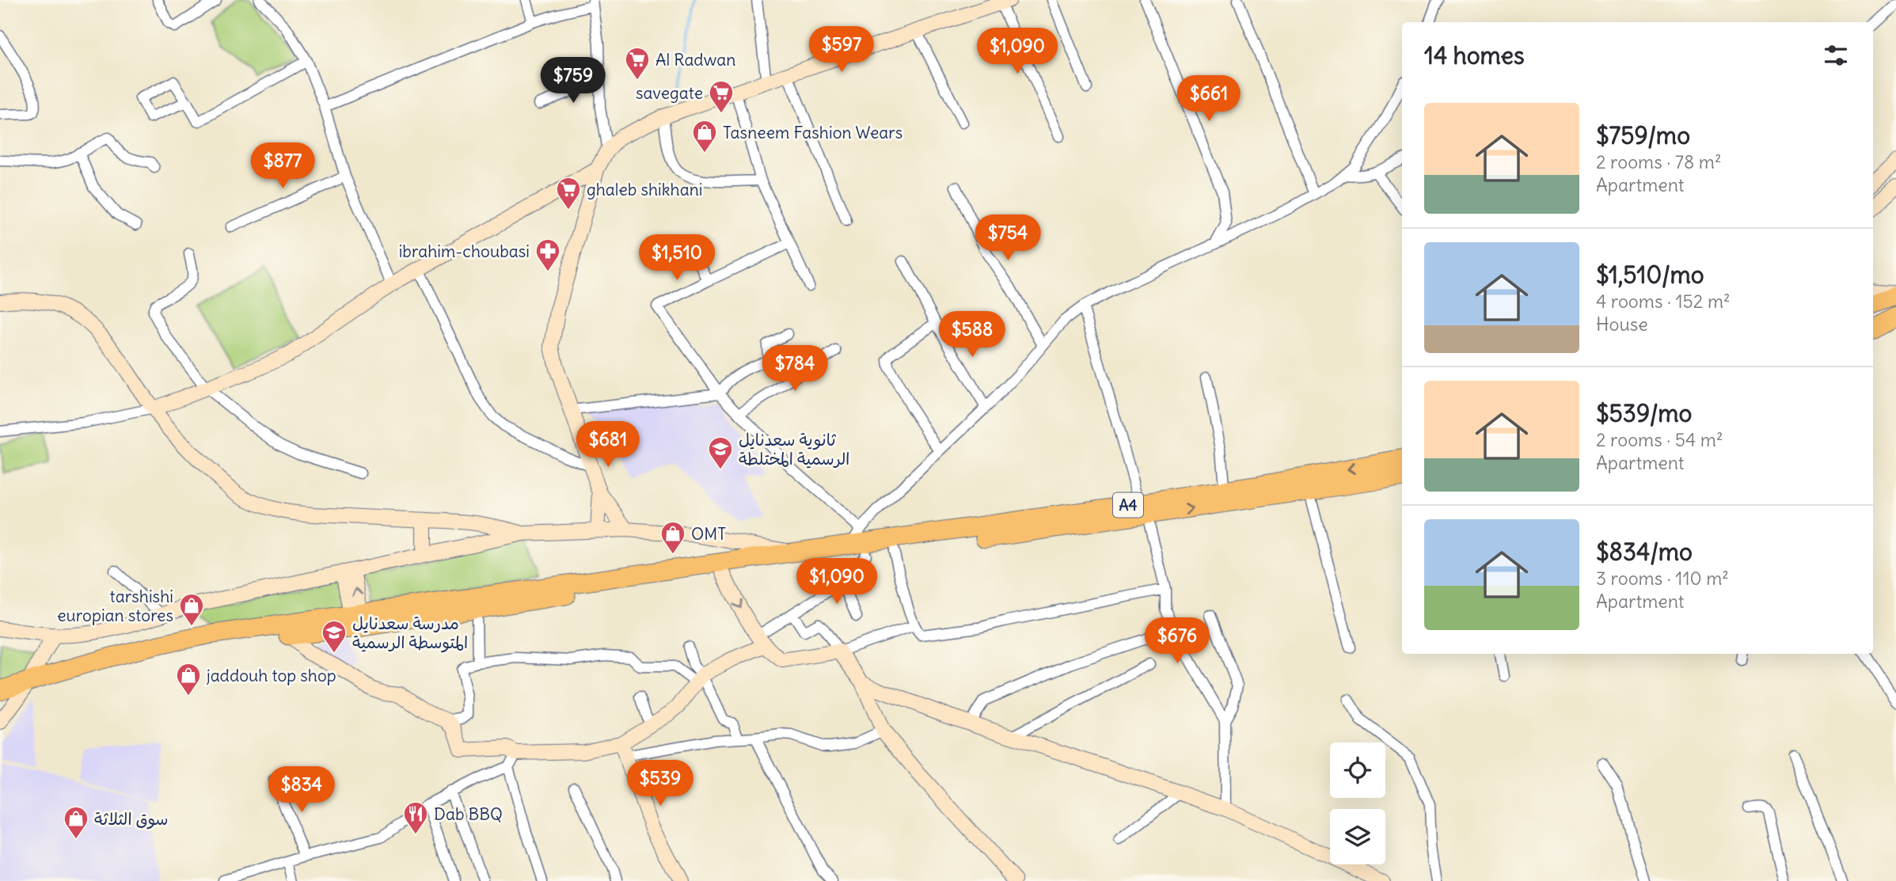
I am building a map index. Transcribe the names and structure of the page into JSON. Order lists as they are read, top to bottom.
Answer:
{
  "streets": {
    "highway": ["A4"]
  },
  "places": {
    "supermarket": ["Al Radwan", "savegate", "ghaleb shikhani"],
    "shop": [
      "Tasneem Fashion Wears",
      "OMT",
      "tarshishi europian stores",
      "jaddouh top shop",
      "سوق الثلاثة"
    ],
    "pharmacy": ["ibrahim-choubasi"],
    "school or university": ["ثانوية سعدنايل الرسمية المختلطة", "مدرسة سعدنايل المتوسطة الرسمية"],
    "restaurant": ["Dab BBQ"]
  },
  "page": {
    "heading": "14 homes",
    "price": [
      "$597",
      "$1,090",
      "$759",
      "$661",
      "$877",
      "$754",
      "$1,510",
      "$588",
      "$784",
      "$681",
      "$1,090",
      "$676",
      "$539",
      "$834"
    ],
    "list": [
      {
        "name": "$759/mo",
        "note": "2 rooms · 78 m² · Apartment"
      },
      {
        "name": "$1,510/mo",
        "note": "4 rooms · 152 m² · House"
      },
      {
        "name": "$539/mo",
        "note": "2 rooms · 54 m² · Apartment"
      },
      {
        "name": "$834/mo",
        "note": "3 rooms · 110 m² · Apartment"
      }
    ]
  }
}
